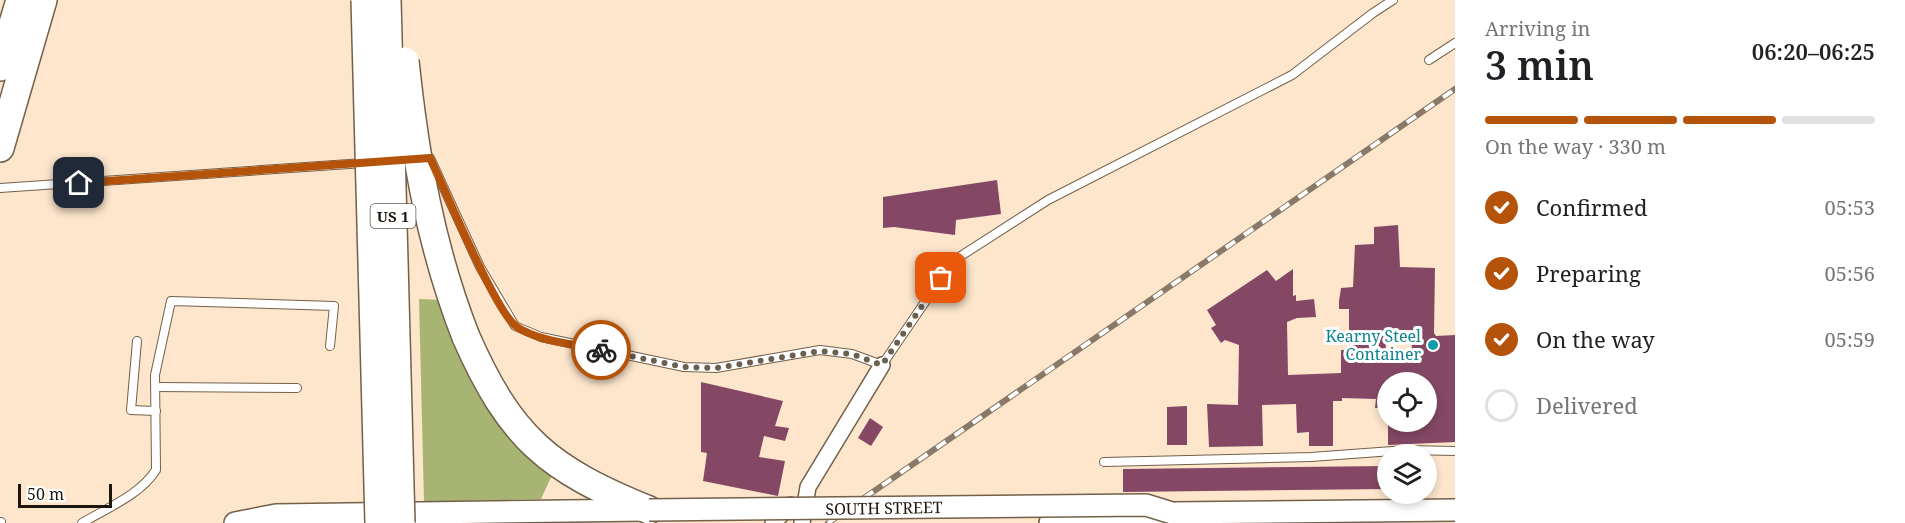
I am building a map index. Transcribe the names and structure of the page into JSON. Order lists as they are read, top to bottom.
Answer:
{
  "streets": {
    "highway": ["US 1"],
    "main road": ["SOUTH STREET"]
  },
  "places": ["Kearny Steel Container"],
  "scale_bar": "50 m",
  "page": {
    "heading": ["3 min", "Arriving in", "06:20–06:25"],
    "bar": "On the way · 330 m",
    "list": [
      ["Confirmed", "05:53"],
      ["Preparing", "05:56"],
      ["On the way", "05:59"],
      "Delivered"
    ],
    "scale": "50 m"
  }
}
